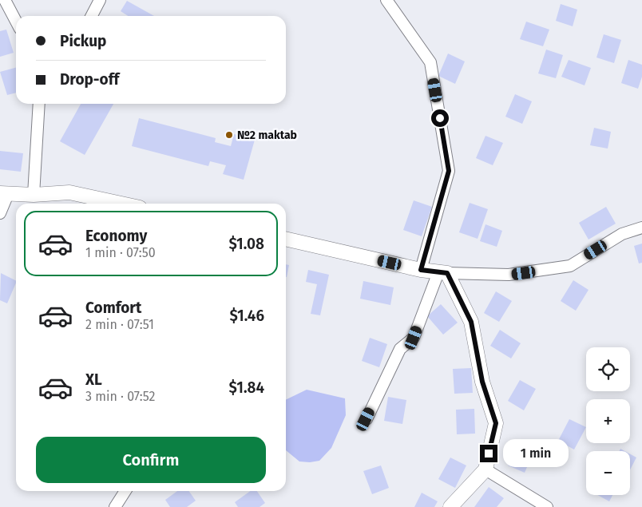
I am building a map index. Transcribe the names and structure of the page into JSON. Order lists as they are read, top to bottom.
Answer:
{
  "places": ["№2 maktab"],
  "page": {
    "banner": ["Pickup", "Drop-off"],
    "list": [
      {
        "name": "Economy",
        "note": "1 min · 07:50",
        "value": "$1.08"
      },
      {
        "name": "Comfort",
        "note": "2 min · 07:51",
        "value": "$1.46"
      },
      {
        "name": "XL",
        "note": "3 min · 07:52",
        "value": "$1.84"
      }
    ],
    "map_buttons": ["+", "−"],
    "buttons": "Confirm",
    "bubble": "1 min"
  }
}
